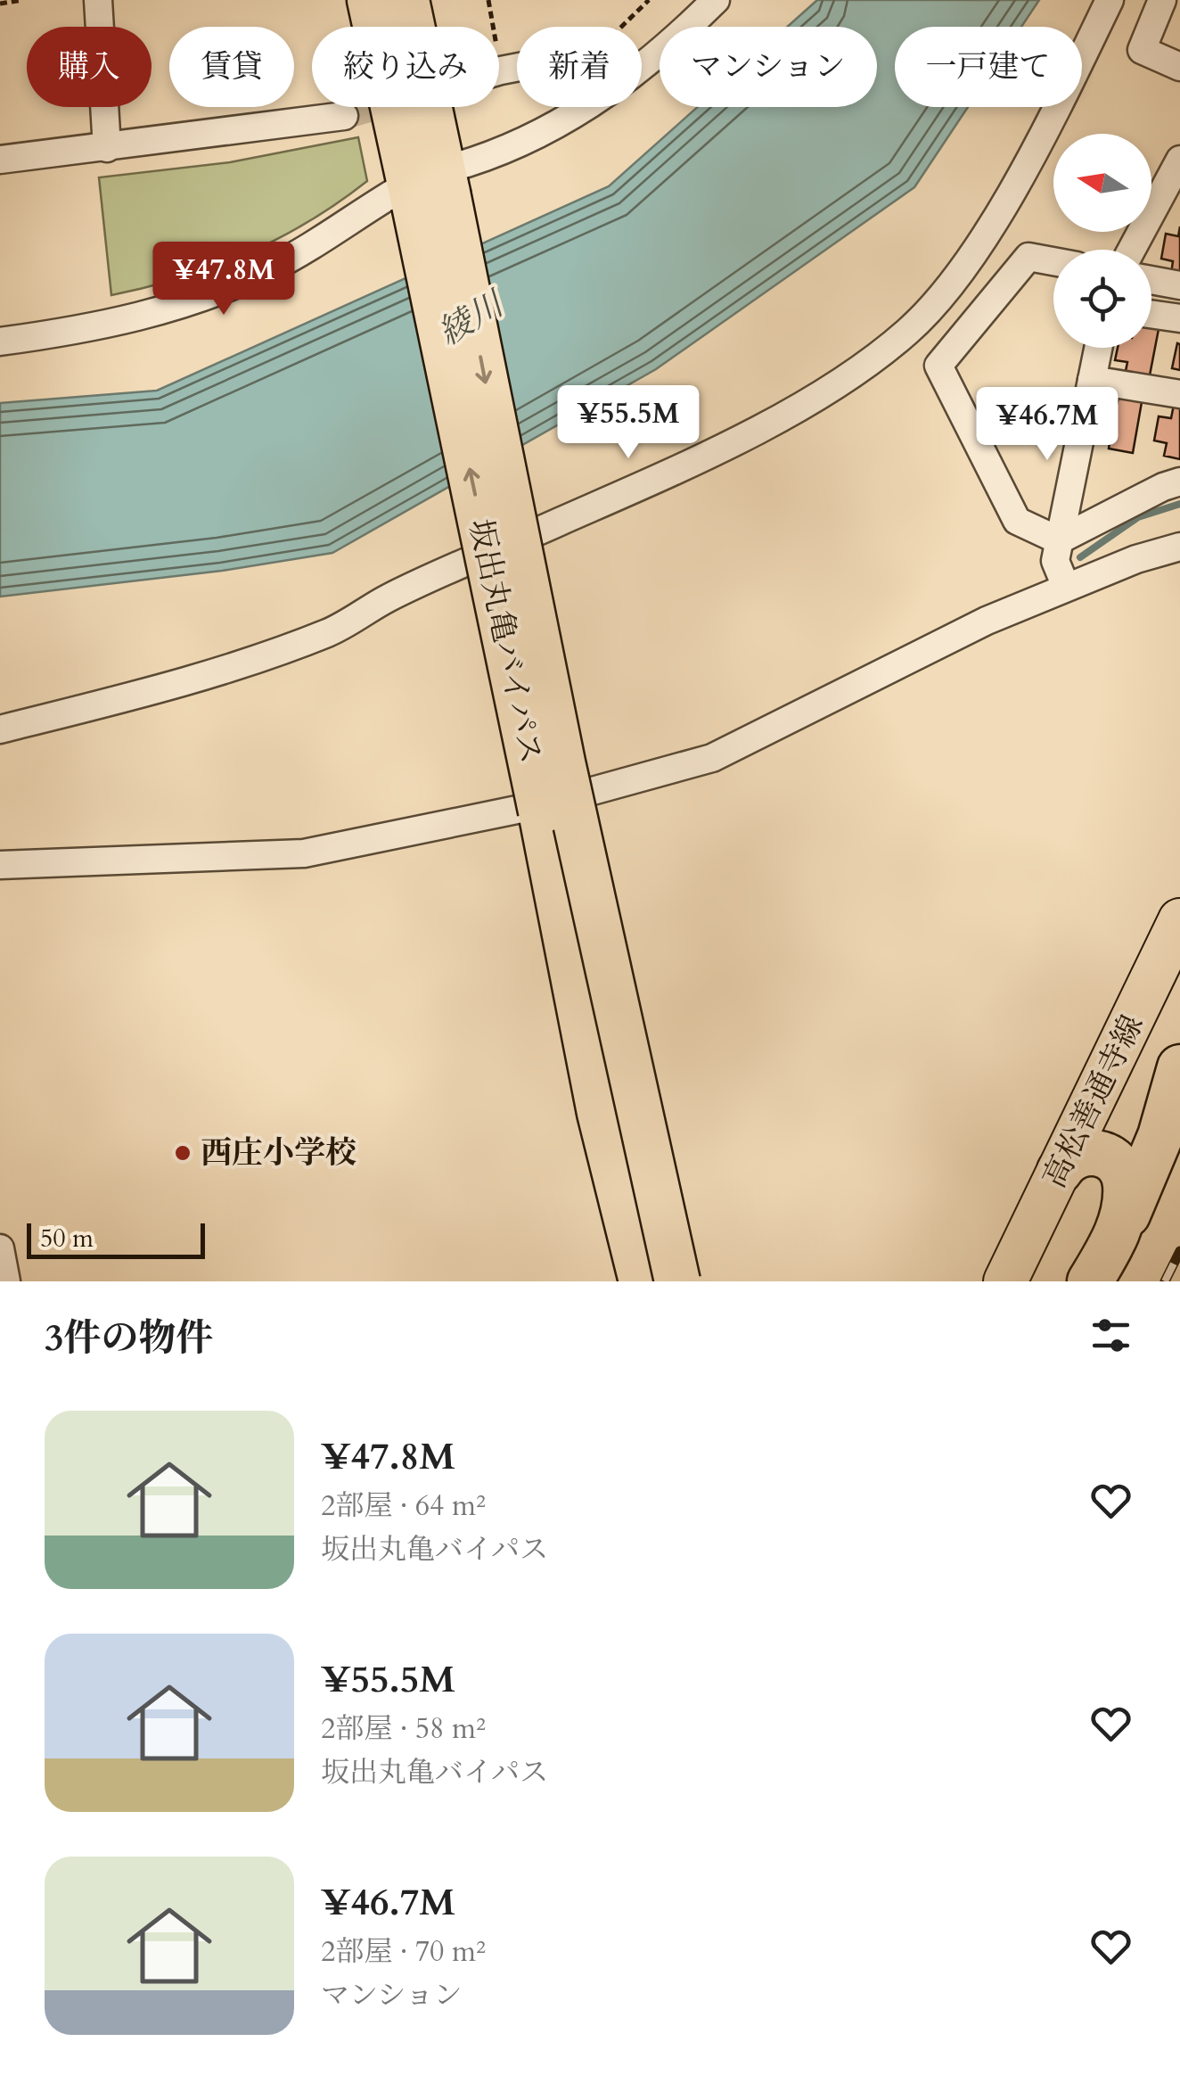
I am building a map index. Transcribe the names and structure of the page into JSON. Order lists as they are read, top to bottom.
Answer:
{
  "streets": {
    "highway": ["坂出丸亀バイパス"],
    "main road": ["高松善通寺線"]
  },
  "water": ["綾川"],
  "places": ["西庄小学校"],
  "scale_bar": "50 m",
  "north": "left",
  "page": {
    "chip": [
      "購入",
      "賃貸",
      "絞り込み",
      "新着",
      "マンション",
      "一戸建て"
    ],
    "price": ["¥47.8M", "¥55.5M", "¥46.7M"],
    "scale": "50 m",
    "heading": "3件の物件",
    "list": [
      {
        "name": "¥47.8M",
        "note": "2部屋 · 64 m² · 坂出丸亀バイパス"
      },
      {
        "name": "¥55.5M",
        "note": "2部屋 · 58 m² · 坂出丸亀バイパス"
      },
      {
        "name": "¥46.7M",
        "note": "2部屋 · 70 m² · マンション"
      }
    ]
  }
}
